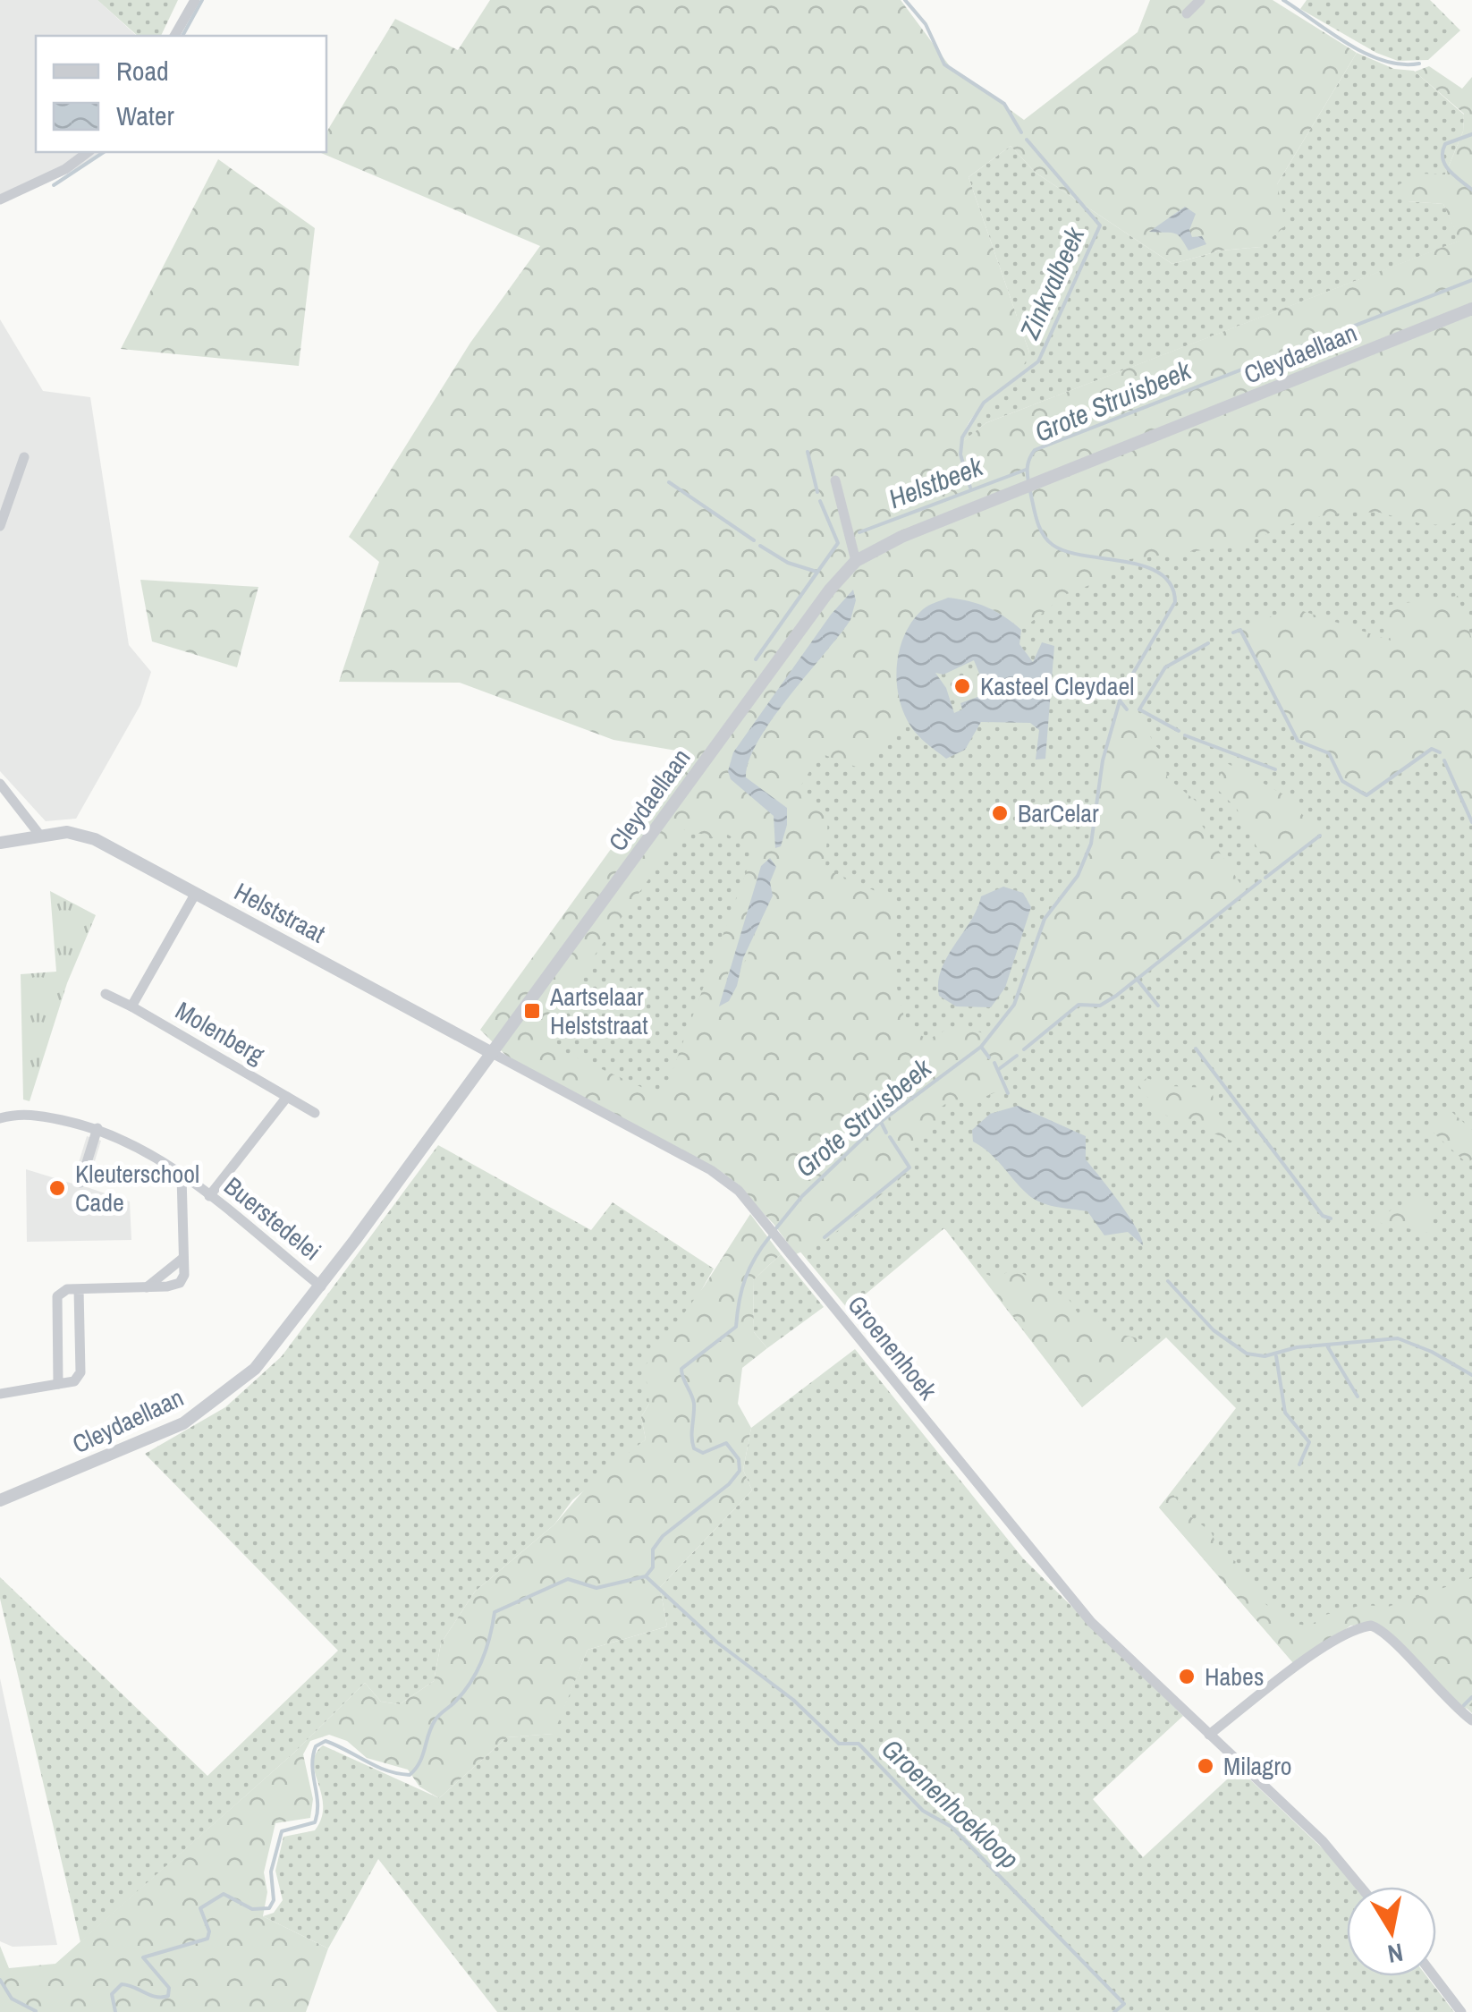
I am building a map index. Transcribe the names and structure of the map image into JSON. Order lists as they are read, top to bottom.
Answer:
{
  "streets": {
    "street": [
      "Cleydaellaan",
      "Helststraat",
      "Molenberg",
      "Buerstedelei",
      "Groenenhoek"
    ]
  },
  "crossings": [
    ["Cleydaellaan", "Helststraat"],
    ["Cleydaellaan", "Buerstedelei"],
    ["Cleydaellaan", "Groenenhoek"],
    ["Helststraat", "Groenenhoek"]
  ],
  "water": [
    "Zinkvalbeek",
    "Grote Struisbeek",
    "Helstbeek",
    "Groenenhoekloop"
  ],
  "places": {
    "other": [
      "Kasteel Cleydael",
      "BarCelar",
      "Kleuterschool Cade",
      "Habes",
      "Milagro"
    ],
    "transit": ["Aartselaar Helststraat"]
  },
  "legend": ["Road", "Water"],
  "north": "bottom"
}
